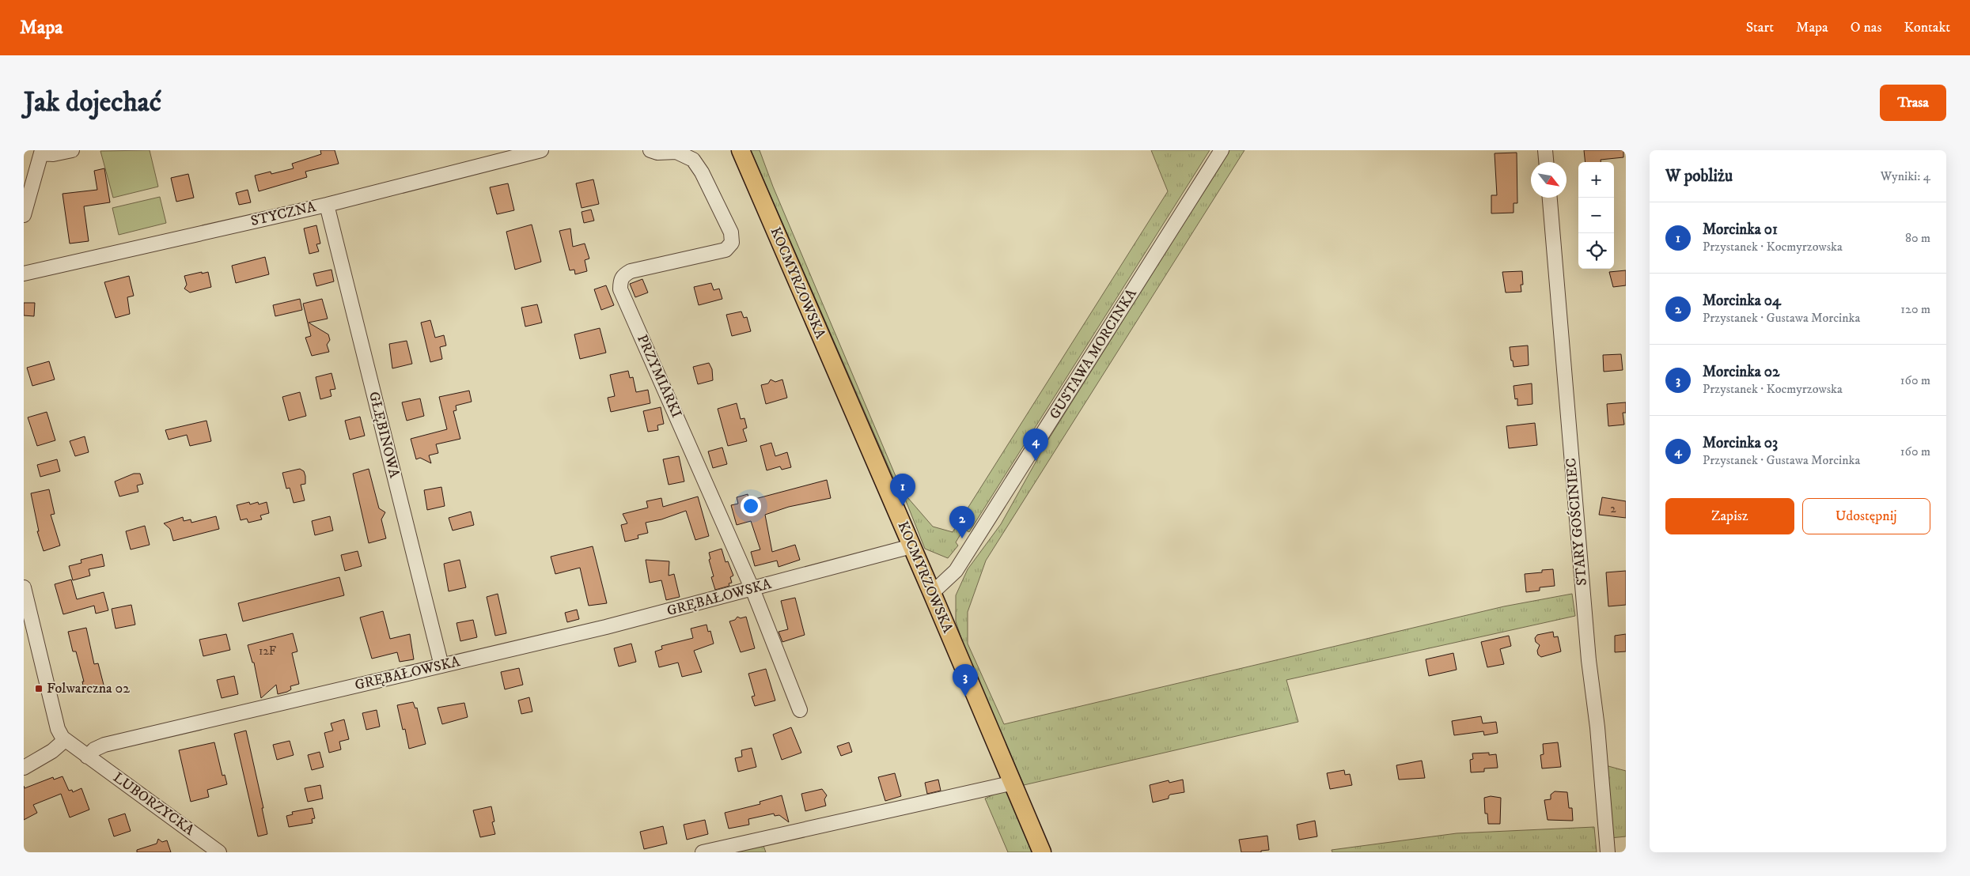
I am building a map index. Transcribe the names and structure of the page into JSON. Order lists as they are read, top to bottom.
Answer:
{
  "streets": {
    "main road": ["KOCMYRZOWSKA"],
    "street": [
      "STYCZNA",
      "GUSTAWA MORCINKA",
      "PRZYMIARKI",
      "GŁĘBINOWA",
      "STARY GOŚCINIEC",
      "GRĘBAŁOWSKA",
      "LUBORZYCKA"
    ]
  },
  "crossings": [
    ["STYCZNA", "GŁĘBINOWA"],
    ["KOCMYRZOWSKA", "GUSTAWA MORCINKA"],
    ["KOCMYRZOWSKA", "GRĘBAŁOWSKA"],
    ["PRZYMIARKI", "GRĘBAŁOWSKA"],
    ["GŁĘBINOWA", "GRĘBAŁOWSKA"],
    ["GRĘBAŁOWSKA", "LUBORZYCKA"]
  ],
  "places": {
    "transit": ["Folwarczna 02"]
  },
  "house_numbers": ["2", "12F"],
  "north": "bottom right",
  "page": {
    "header": "Mapa",
    "nav": [
      "Start",
      "Mapa",
      "O nas",
      "Kontakt"
    ],
    "buttons": [
      "Trasa",
      ["Zapisz", "Udostępnij"]
    ],
    "title": "Jak dojechać",
    "heading": ["W pobliżu", "Wyniki: 4"],
    "map_buttons": ["+", "−"],
    "list": [
      {
        "mark": "1",
        "name": "Morcinka 01",
        "note": "Przystanek · Kocmyrzowska",
        "value": "80 m"
      },
      {
        "mark": "2",
        "name": "Morcinka 04",
        "note": "Przystanek · Gustawa Morcinka",
        "value": "120 m"
      },
      {
        "mark": "3",
        "name": "Morcinka 02",
        "note": "Przystanek · Kocmyrzowska",
        "value": "160 m"
      },
      {
        "mark": "4",
        "name": "Morcinka 03",
        "note": "Przystanek · Gustawa Morcinka",
        "value": "160 m"
      }
    ],
    "pins": [
      "4",
      "1",
      "2",
      "3"
    ]
  }
}
